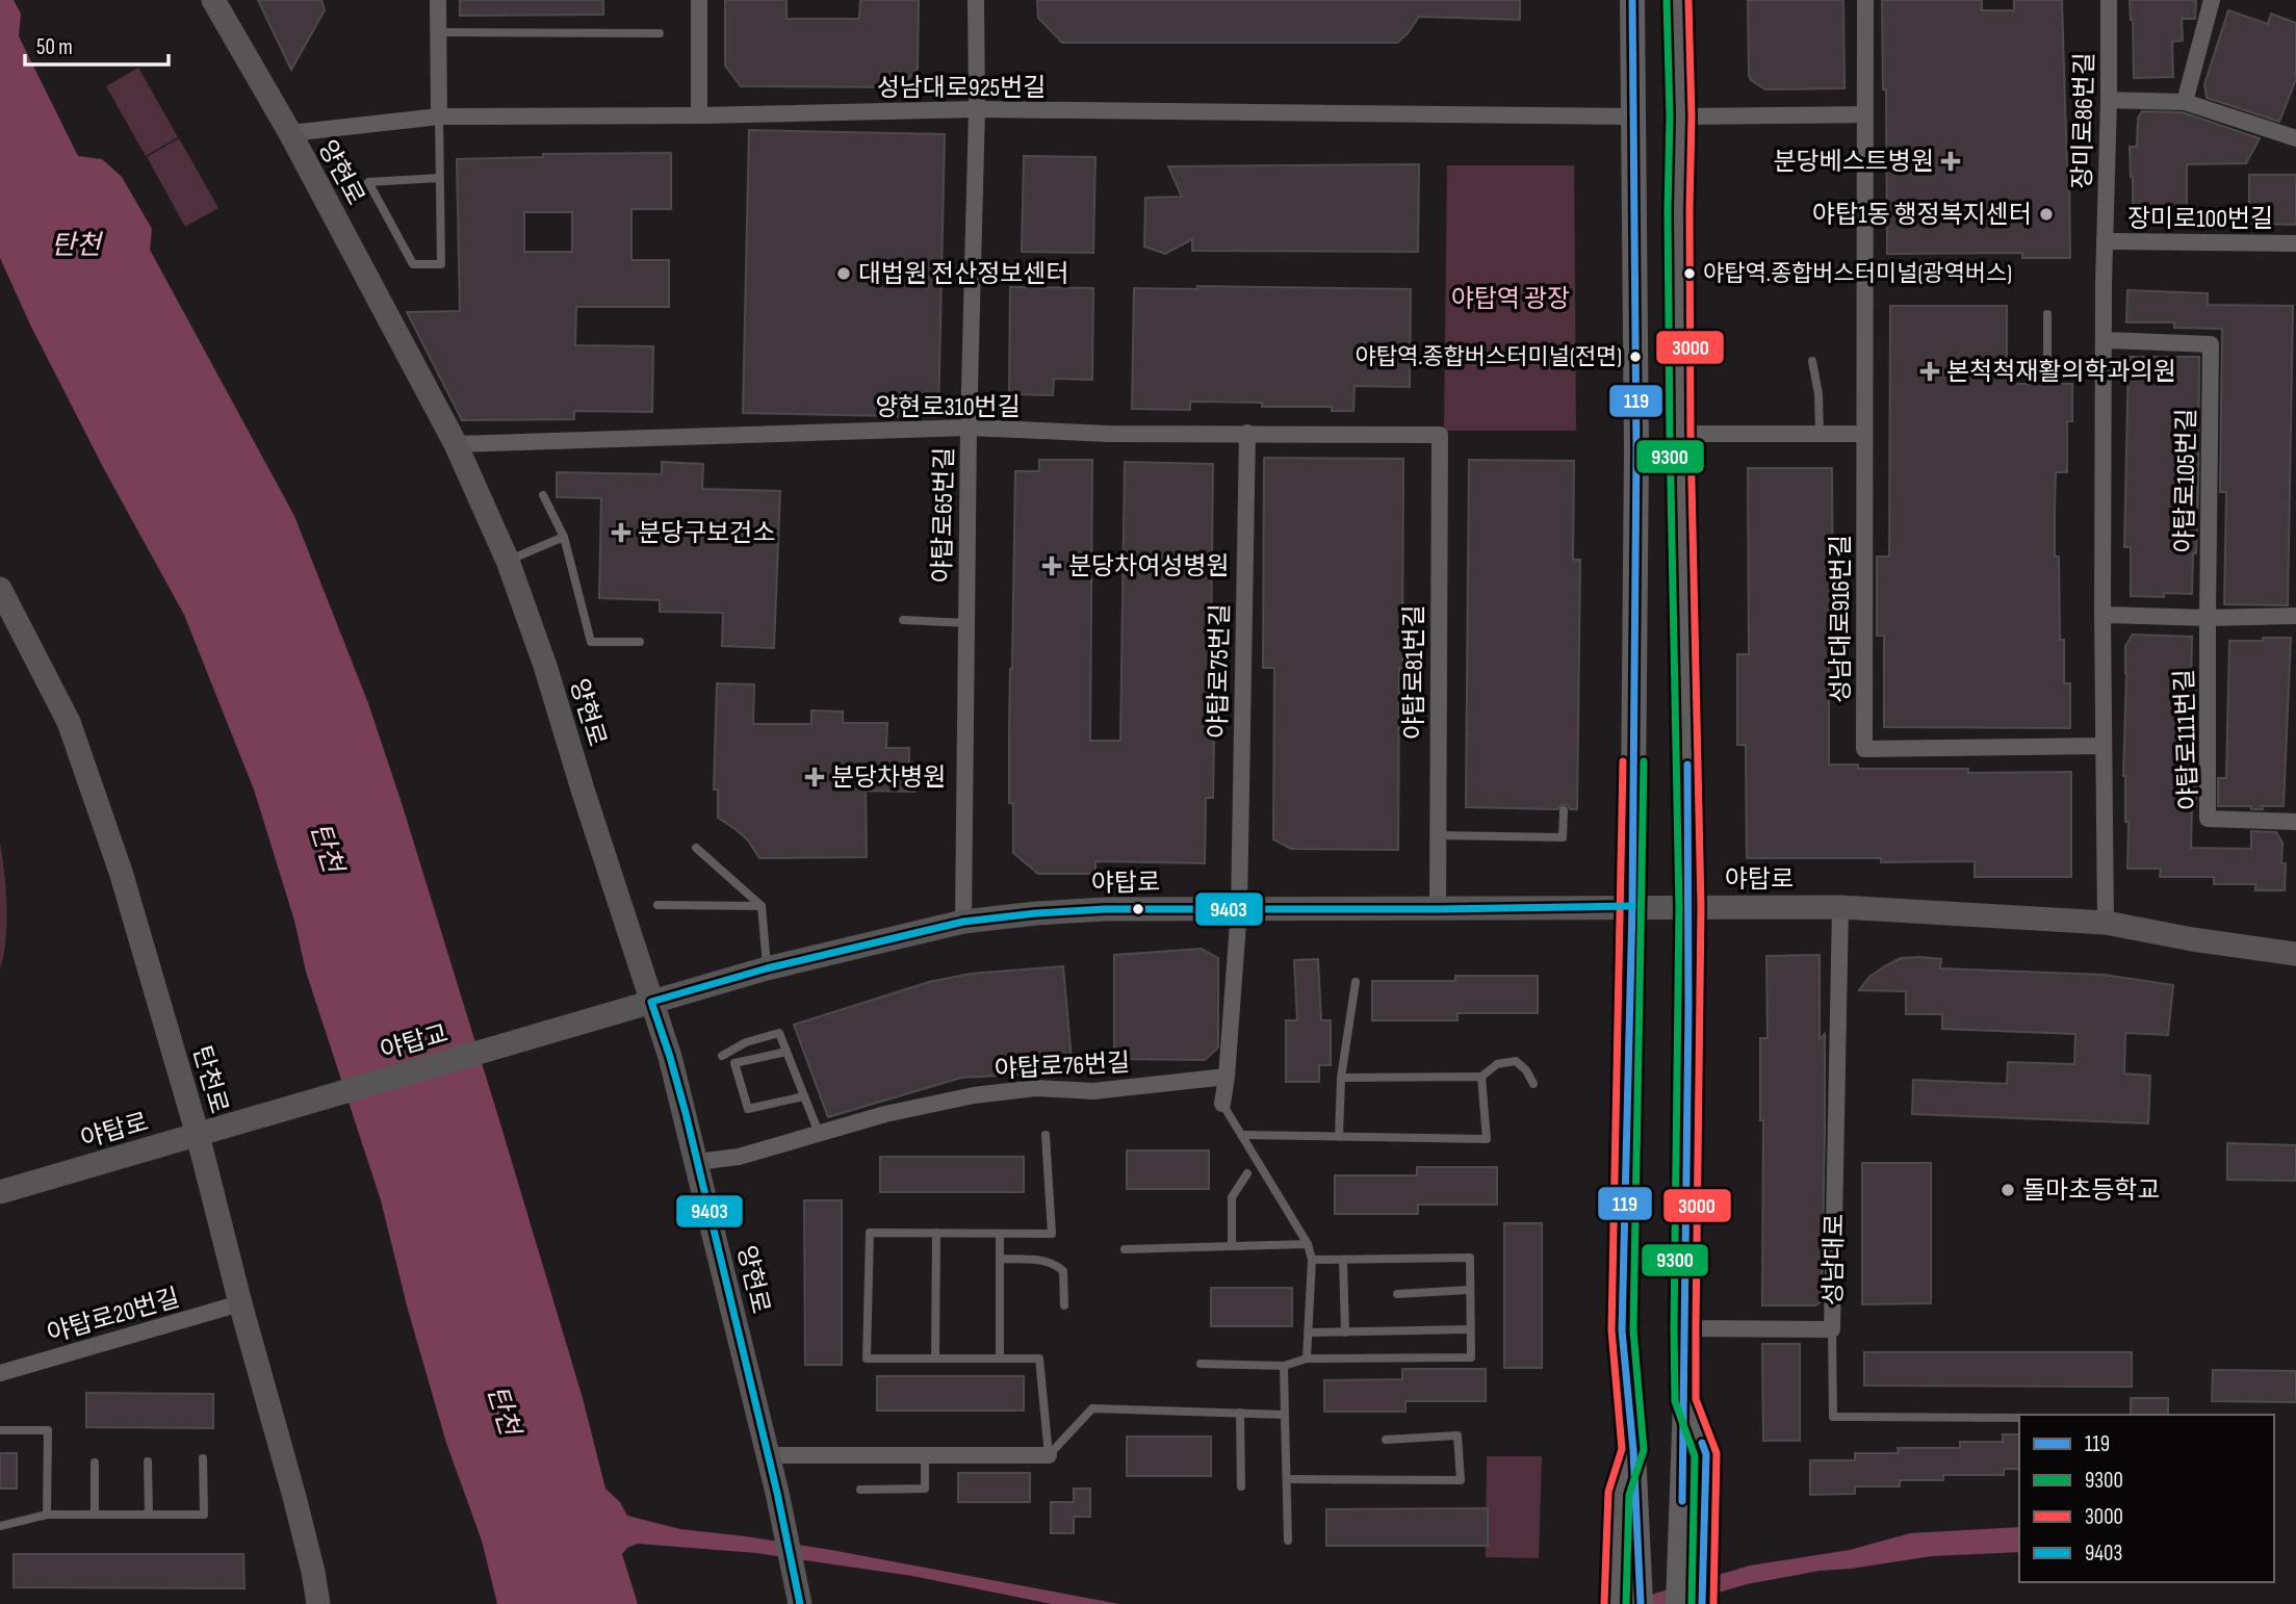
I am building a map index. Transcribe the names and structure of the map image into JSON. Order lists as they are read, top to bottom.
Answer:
{
  "streets": {
    "main road": [
      "양현로",
      "야탑로",
      "야탑교",
      "탄천로"
    ],
    "street": [
      "성남대로925번길",
      "장미로86번길",
      "장미로100번길",
      "양현로310번길",
      "야탑로105번길",
      "야탑로65번길",
      "성남대로916번길",
      "야탑로75번길",
      "야탑로81번길",
      "야탑로111번길",
      "야탑로76번길",
      "성남대로",
      "야탑로20번길"
    ]
  },
  "crossings": [
    ["성남대로925번길", "양현로"],
    ["성남대로925번길", "야탑로65번길"],
    ["장미로86번길", "장미로100번길"],
    ["양현로", "양현로310번길"],
    ["양현로", "야탑로"],
    ["양현로", "야탑로76번길"],
    ["양현로310번길", "야탑로65번길"],
    ["양현로310번길", "야탑로75번길"],
    ["양현로310번길", "야탑로81번길"],
    ["야탑로105번길", "야탑로111번길"],
    ["야탑로65번길", "야탑로"],
    ["야탑로75번길", "야탑로"],
    ["야탑로81번길", "야탑로"],
    ["야탑로", "야탑교"],
    ["야탑로", "탄천로"],
    ["야탑로", "성남대로"],
    ["탄천로", "야탑로20번길"]
  ],
  "water": ["탄천"],
  "parks": ["야탑역 광장"],
  "places": {
    "health": [
      "분당베스트병원",
      "본척척재활의학과의원",
      "분당구보건소",
      "분당차여성병원",
      "분당차병원"
    ],
    "other": [
      "야탑1동 행정복지센터",
      "대법원 전산정보센터",
      "야탑역.종합버스터미널(광역버스)",
      "야탑역.종합버스터미널(전면)",
      "돌마초등학교"
    ]
  },
  "lines": [
    "transit line 119",
    "transit line 9300",
    "transit line 3000",
    "transit line 9403"
  ],
  "legend": [
    "119",
    "9300",
    "3000",
    "9403"
  ],
  "scale_bar": "50 m"
}
